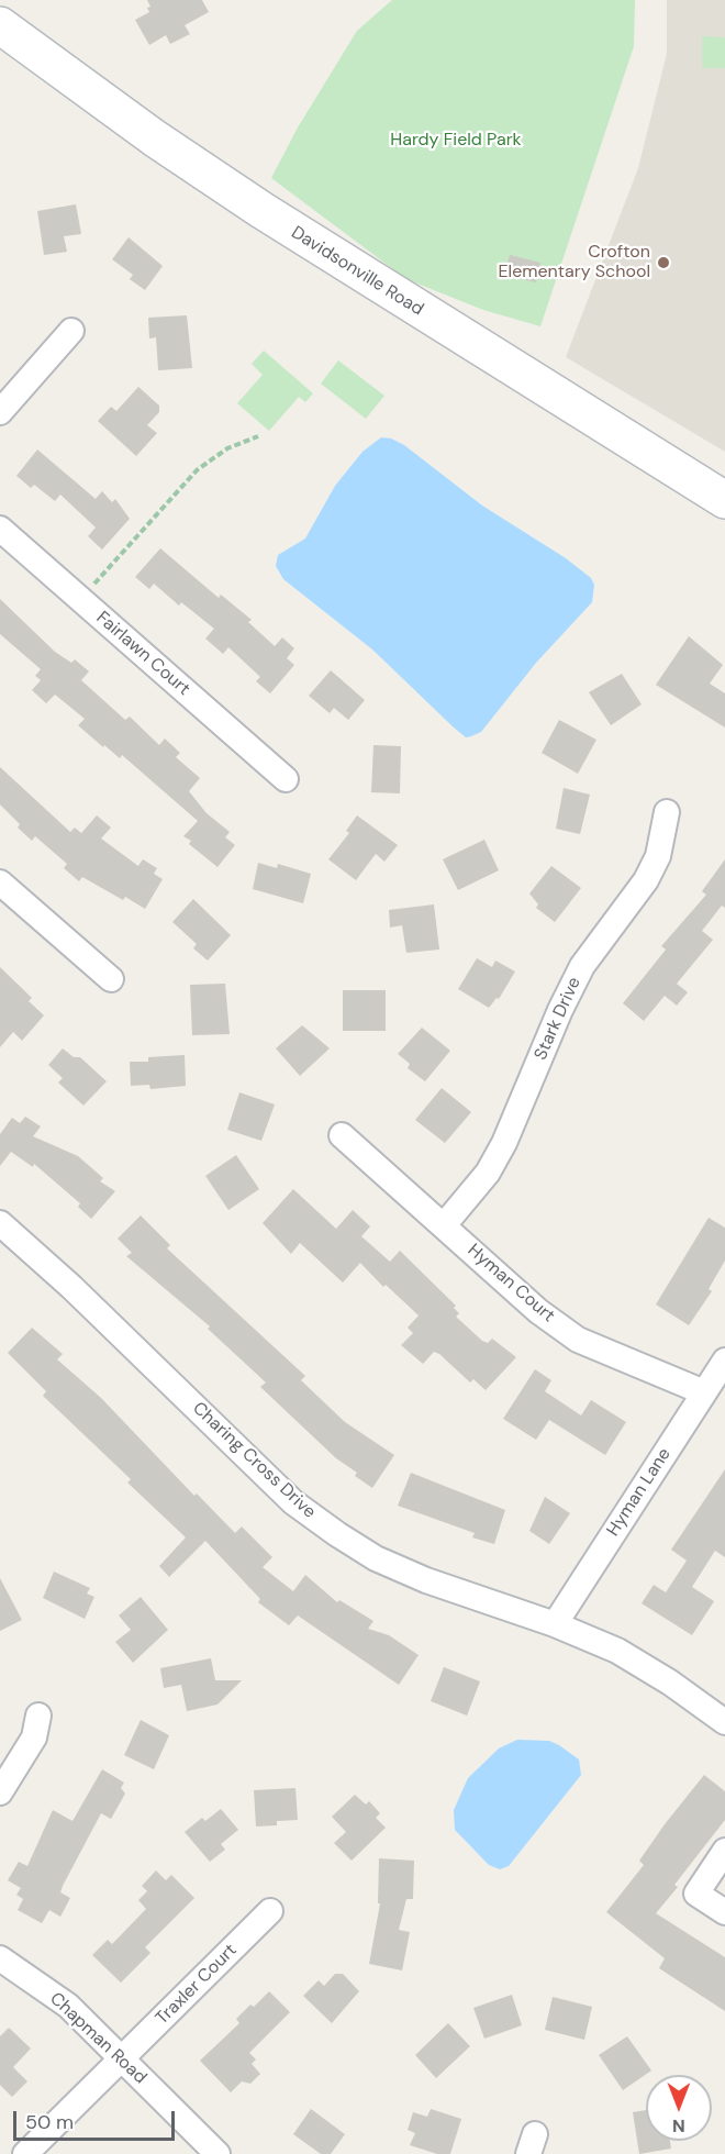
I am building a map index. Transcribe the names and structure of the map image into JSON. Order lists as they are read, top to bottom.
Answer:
{
  "streets": {
    "main road": ["Davidsonville Road"],
    "street": [
      "Fairlawn Court",
      "Stark Drive",
      "Hyman Court",
      "Charing Cross Drive",
      "Hyman Lane",
      "Traxler Court",
      "Chapman Road"
    ]
  },
  "crossings": [
    ["Stark Drive", "Hyman Court"],
    ["Hyman Court", "Hyman Lane"],
    ["Charing Cross Drive", "Hyman Lane"],
    ["Traxler Court", "Chapman Road"]
  ],
  "parks": ["Hardy Field Park"],
  "places": ["Crofton Elementary School"],
  "scale_bar": "50 m",
  "north": "bottom"
}
